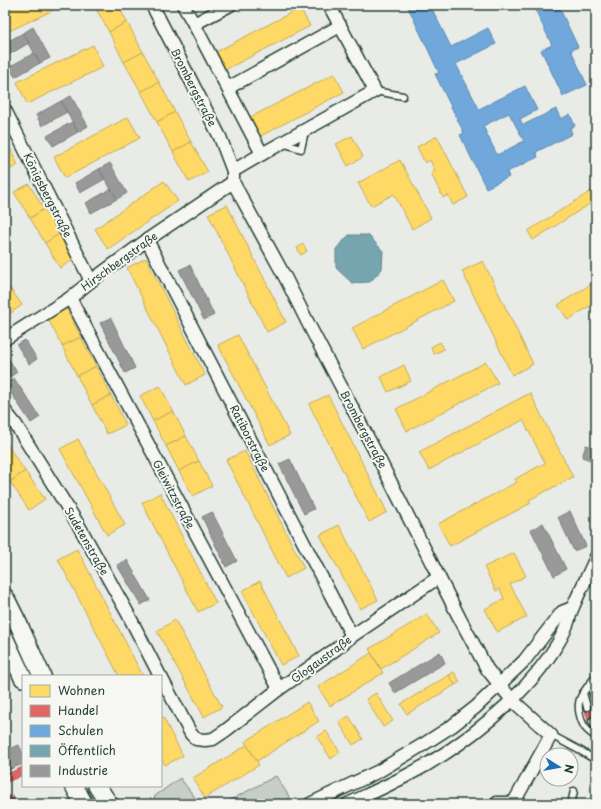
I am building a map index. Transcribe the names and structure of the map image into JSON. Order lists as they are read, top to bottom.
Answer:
{
  "streets": {
    "street": [
      "Brombergstraße",
      "Königsbergstraße",
      "Hirschbergstraße",
      "Ratiborstraße",
      "Gleiwitzstraße",
      "Sudetenstraße",
      "Glogaustraße"
    ]
  },
  "crossings": [
    ["Brombergstraße", "Hirschbergstraße"],
    ["Brombergstraße", "Glogaustraße"],
    ["Königsbergstraße", "Hirschbergstraße"],
    ["Hirschbergstraße", "Ratiborstraße"],
    ["Hirschbergstraße", "Gleiwitzstraße"],
    ["Ratiborstraße", "Glogaustraße"],
    ["Gleiwitzstraße", "Glogaustraße"],
    ["Sudetenstraße", "Glogaustraße"]
  ],
  "legend": [
    "Wohnen",
    "Handel",
    "Schulen",
    "Öffentlich",
    "Industrie"
  ],
  "north": "right"
}
